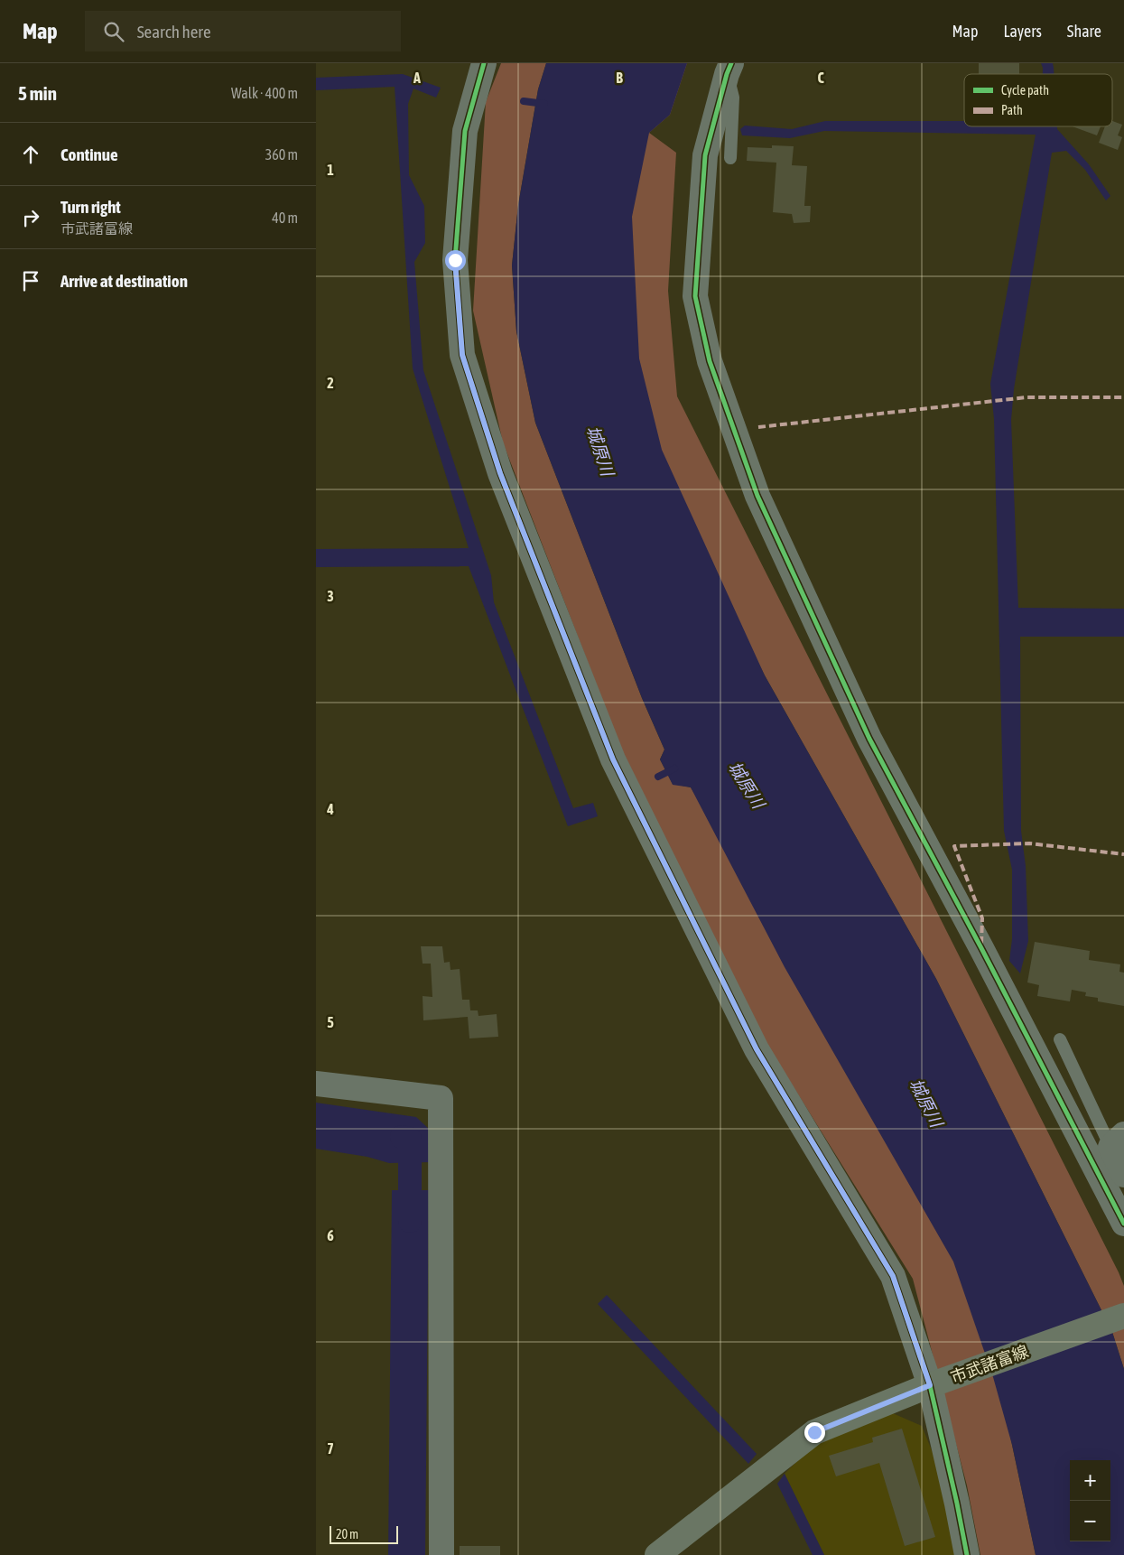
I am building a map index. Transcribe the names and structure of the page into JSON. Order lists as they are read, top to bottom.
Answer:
{
  "streets": {
    "main road": ["市武諸富線"]
  },
  "water": ["城原川"],
  "legend": ["Cycle path", "Path"],
  "scale_bar": "20 m",
  "page": {
    "header": "Map",
    "search": "Search here",
    "nav": ["Map", "Layers", "Share"],
    "heading": ["5 min", "Walk · 400 m"],
    "list": [
      ["Continue", "360 m"],
      ["Turn right", "市武諸富線", "40 m"],
      "Arrive at destination"
    ],
    "map_buttons": ["+", "−"],
    "scale": "20 m"
  },
  "grid": {
    "columns": ["A", "B", "C"],
    "rows": [
      "1",
      "2",
      "3",
      "4",
      "5",
      "6",
      "7"
    ]
  }
}
